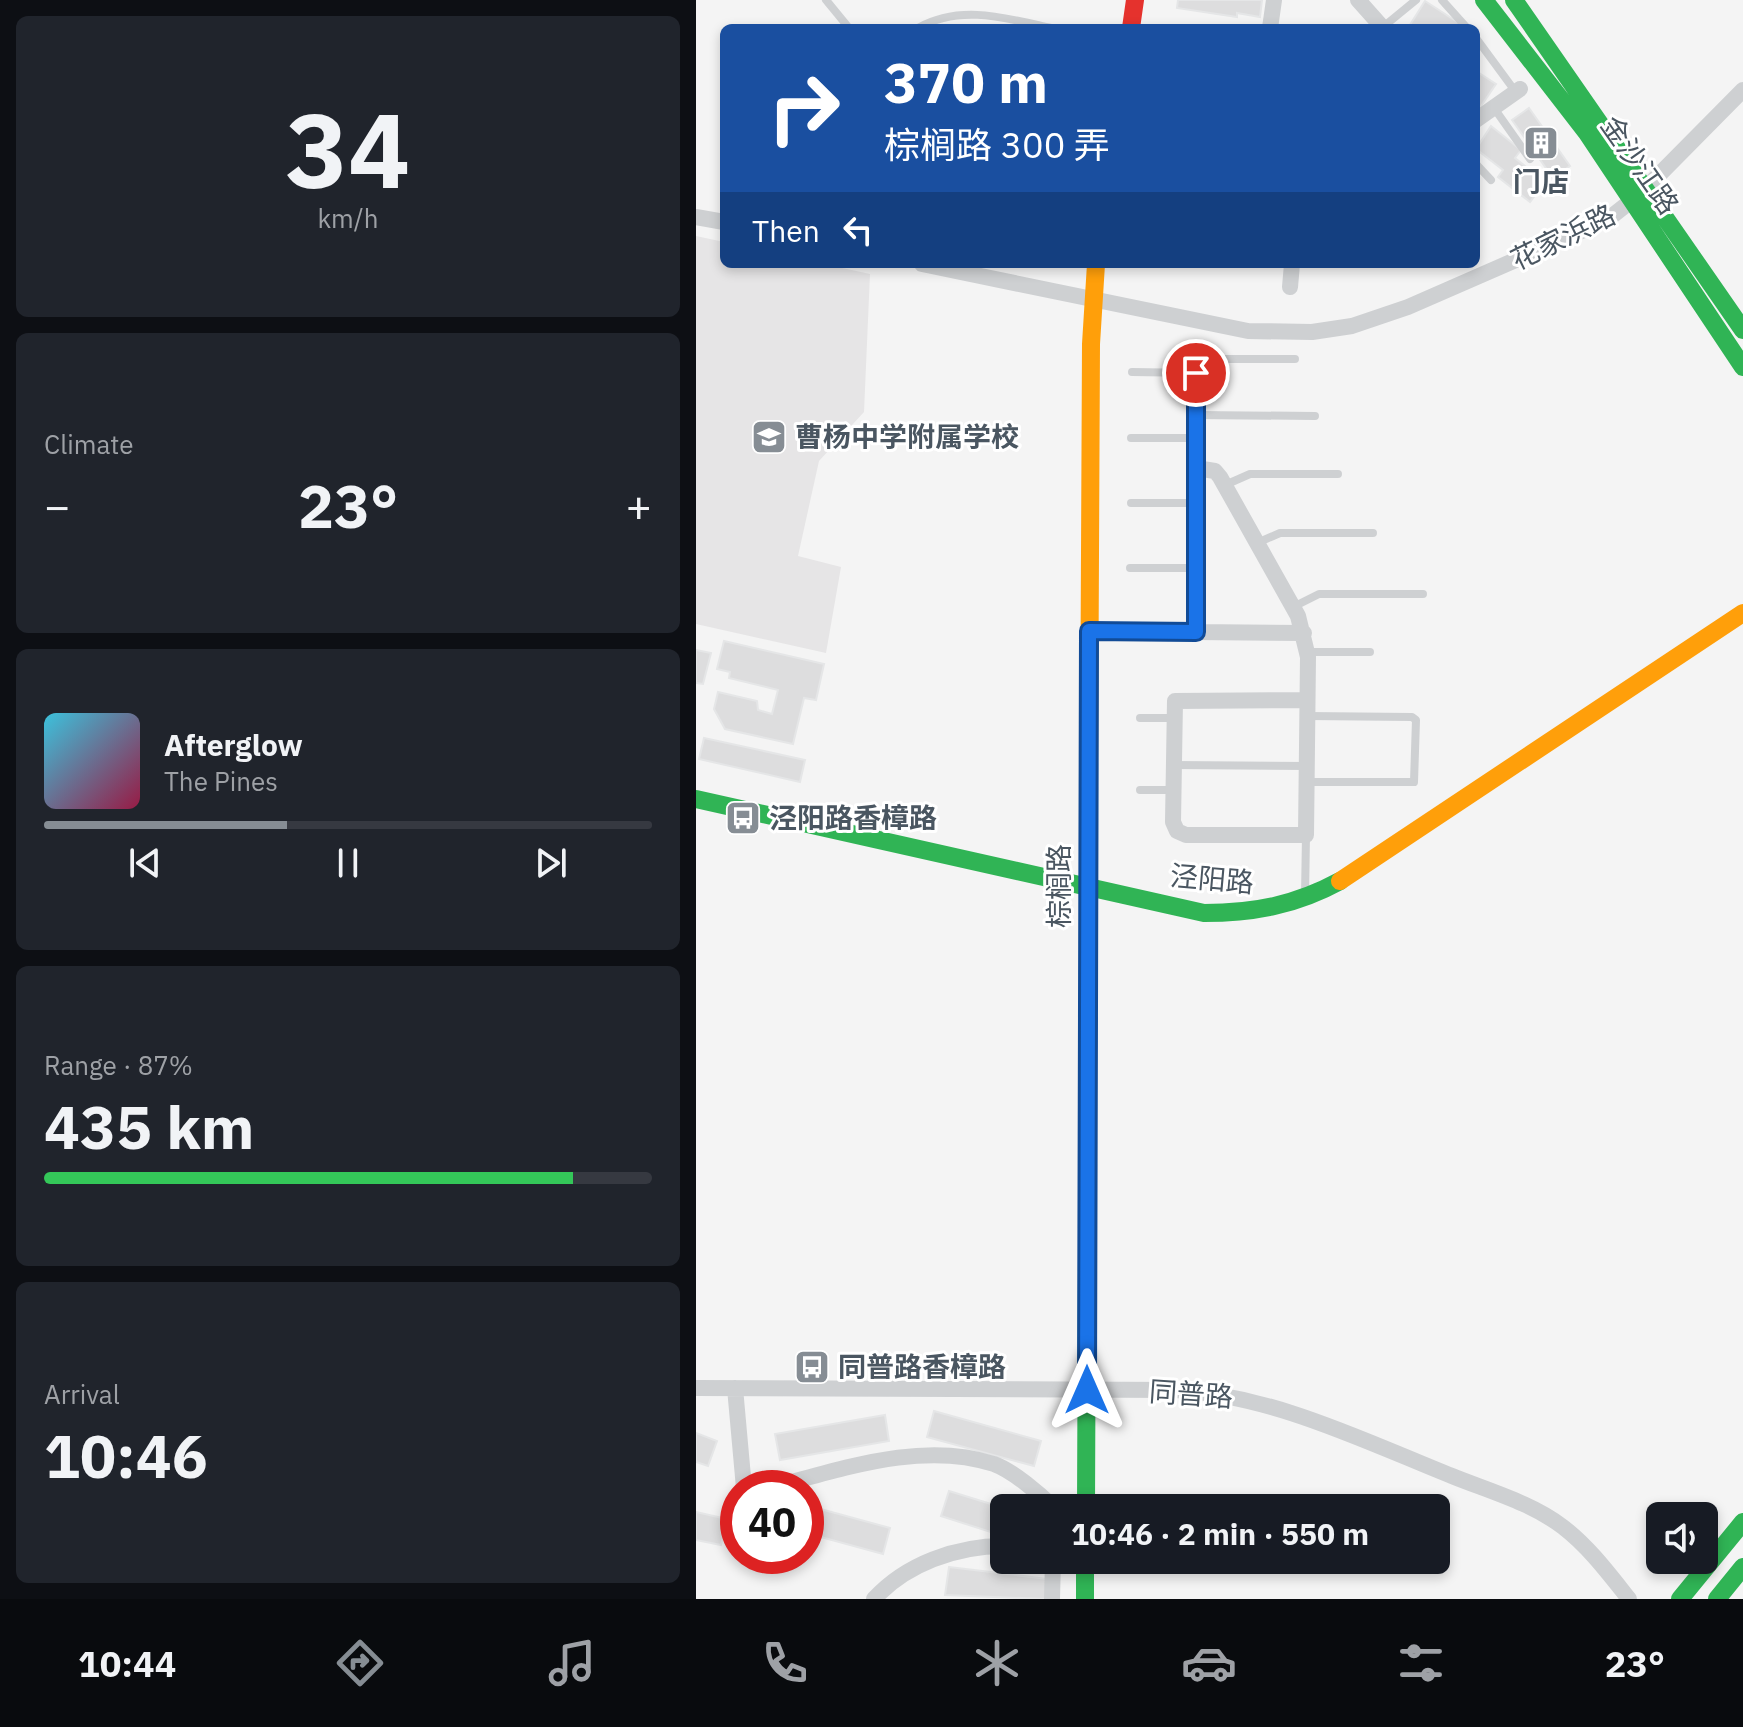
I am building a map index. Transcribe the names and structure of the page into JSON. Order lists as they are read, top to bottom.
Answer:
{
  "streets": {
    "street": [
      "金沙江路",
      "花家浜路",
      "泾阳路",
      "棕榈路",
      "同普路"
    ]
  },
  "crossings": [
    ["金沙江路", "花家浜路"],
    ["花家浜路", "棕榈路"],
    ["泾阳路", "棕榈路"],
    ["棕榈路", "同普路"]
  ],
  "places": {
    "building": ["门店"],
    "school or university": ["曹杨中学附属学校"],
    "bus stop": ["泾阳路香樟路", "同普路香樟路"]
  },
  "page": {
    "tile": [
      ["34", "km/h"],
      "Climate",
      ["Range · 87%", "435 km"],
      ["Arrival", "10:46"]
    ],
    "turn": ["370 m", "棕榈路 300 弄"],
    "then": "Then",
    "heat": ["−", "23°", "+"],
    "song": ["Afterglow", "The Pines"],
    "limit": "40",
    "trip": "10:46 · 2 min · 550 m",
    "tabs": ["10:44", "23°"]
  }
}
